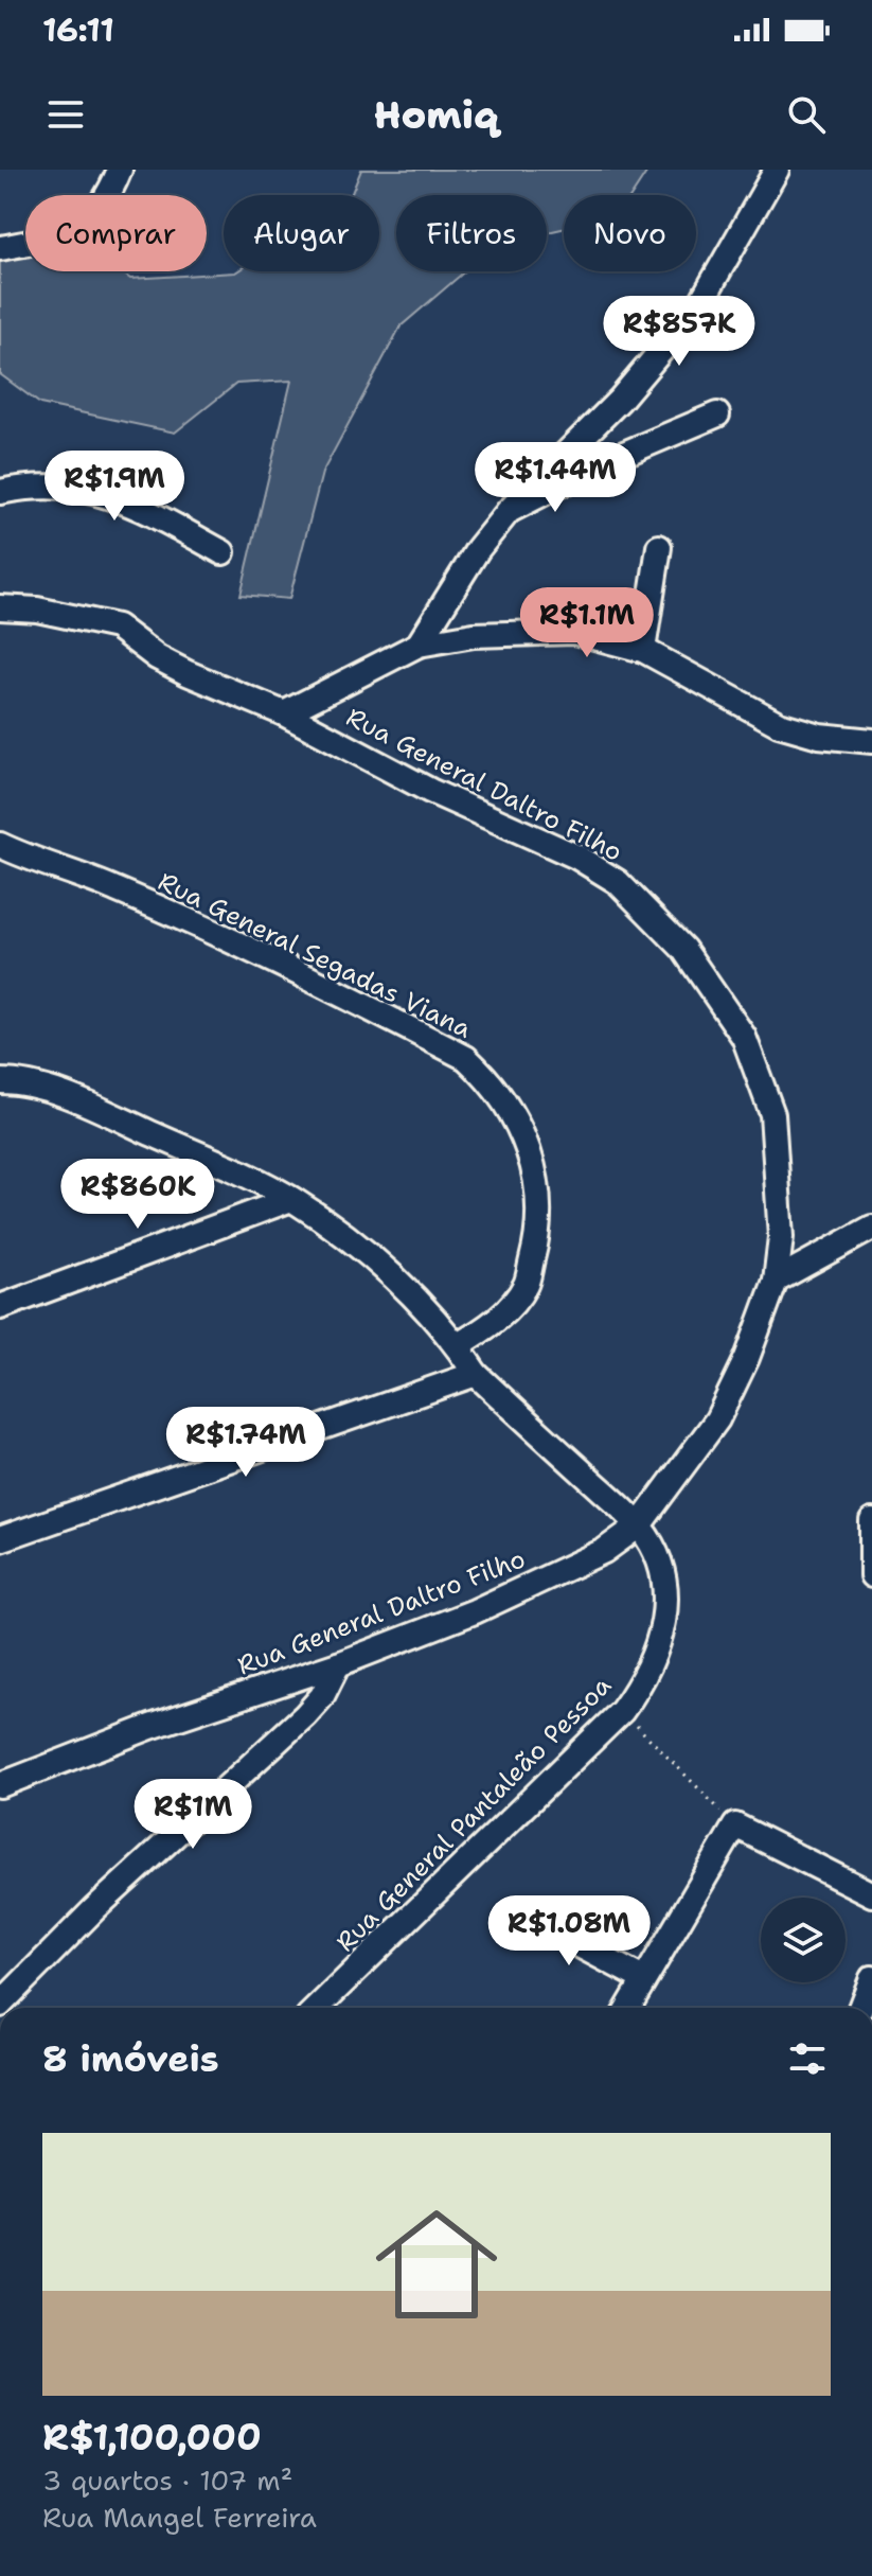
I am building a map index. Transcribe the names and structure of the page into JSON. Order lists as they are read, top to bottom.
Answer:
{
  "streets": {
    "street": ["Rua General Daltro Filho", "Rua General Segadas Viana", "Rua General Pantaleão Pessoa"]
  },
  "crossings": [
    ["Rua General Daltro Filho", "Rua General Pantaleão Pessoa"],
    ["Rua General Segadas Viana", "Rua General Pantaleão Pessoa"]
  ],
  "page": {
    "status": "16:11",
    "header": "Homiq",
    "chip": [
      "Comprar",
      "Alugar",
      "Filtros",
      "Novo"
    ],
    "price": [
      "R$857K",
      "R$1.44M",
      "R$1.9M",
      "R$1.1M",
      "R$860K",
      "R$1.74M",
      "R$1M",
      "R$1.08M"
    ],
    "heading": "8 imóveis",
    "list": [
      {
        "name": "R$1,100,000",
        "note": "3 quartos · 107 m² · Rua Mangel Ferreira"
      }
    ]
  }
}
